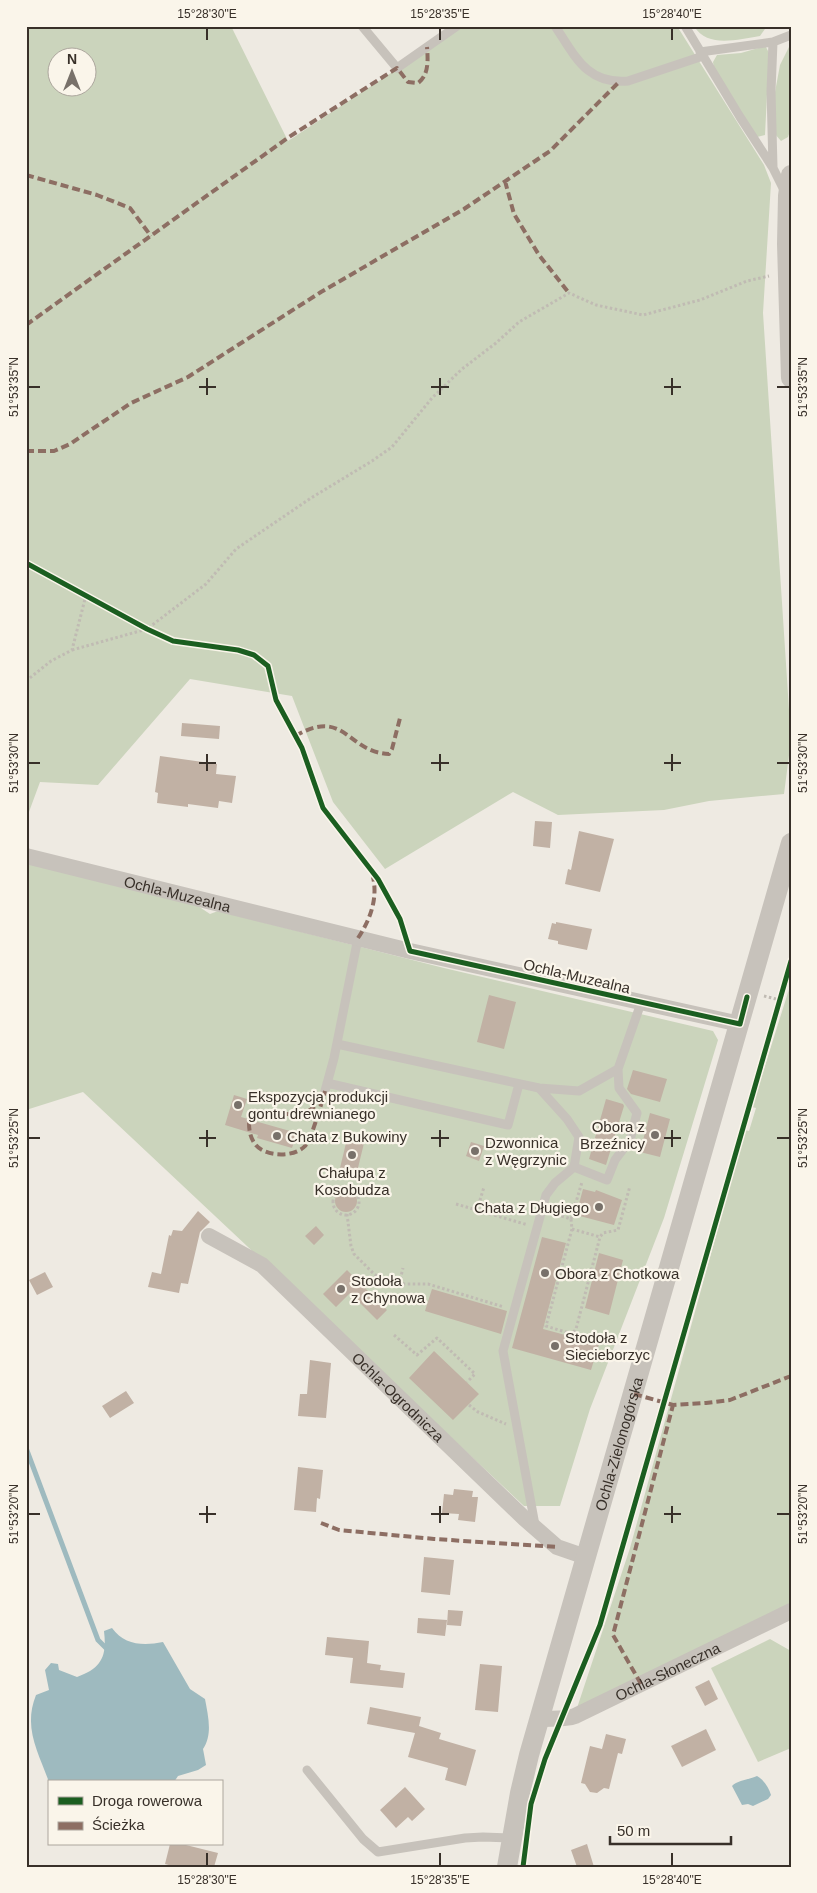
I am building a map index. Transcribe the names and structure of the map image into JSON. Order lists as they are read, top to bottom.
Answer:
{
  "streets": {
    "street": [
      "Ochla-Muzealna",
      "Ochla-Ogrodnicza",
      "Ochla-Zielonogórska",
      "Ochla-Słoneczna"
    ]
  },
  "crossings": [
    ["Ochla-Muzealna", "Ochla-Zielonogórska"],
    ["Ochla-Ogrodnicza", "Ochla-Zielonogórska"],
    ["Ochla-Zielonogórska", "Ochla-Słoneczna"]
  ],
  "places": [
    "Ekspozycja produkcji gontu drewnianego",
    "Obora z Brzeźnicy",
    "Chata z Bukowiny",
    "Dzwonnica z Węgrzynic",
    "Chałupa z Kosobudza",
    "Chata z Długiego",
    "Obora z Chotkowa",
    "Stodoła z Chynowa",
    "Stodoła z Siecieborzyc"
  ],
  "legend": ["Droga rowerowa", "Ścieżka"],
  "scale_bar": "50 m",
  "north": "top",
  "coordinates": [
    "15°28'30\"E",
    "15°28'35\"E",
    "15°28'40\"E",
    "51°53'35\"N",
    "51°53'30\"N",
    "51°53'25\"N",
    "51°53'20\"N"
  ]
}
